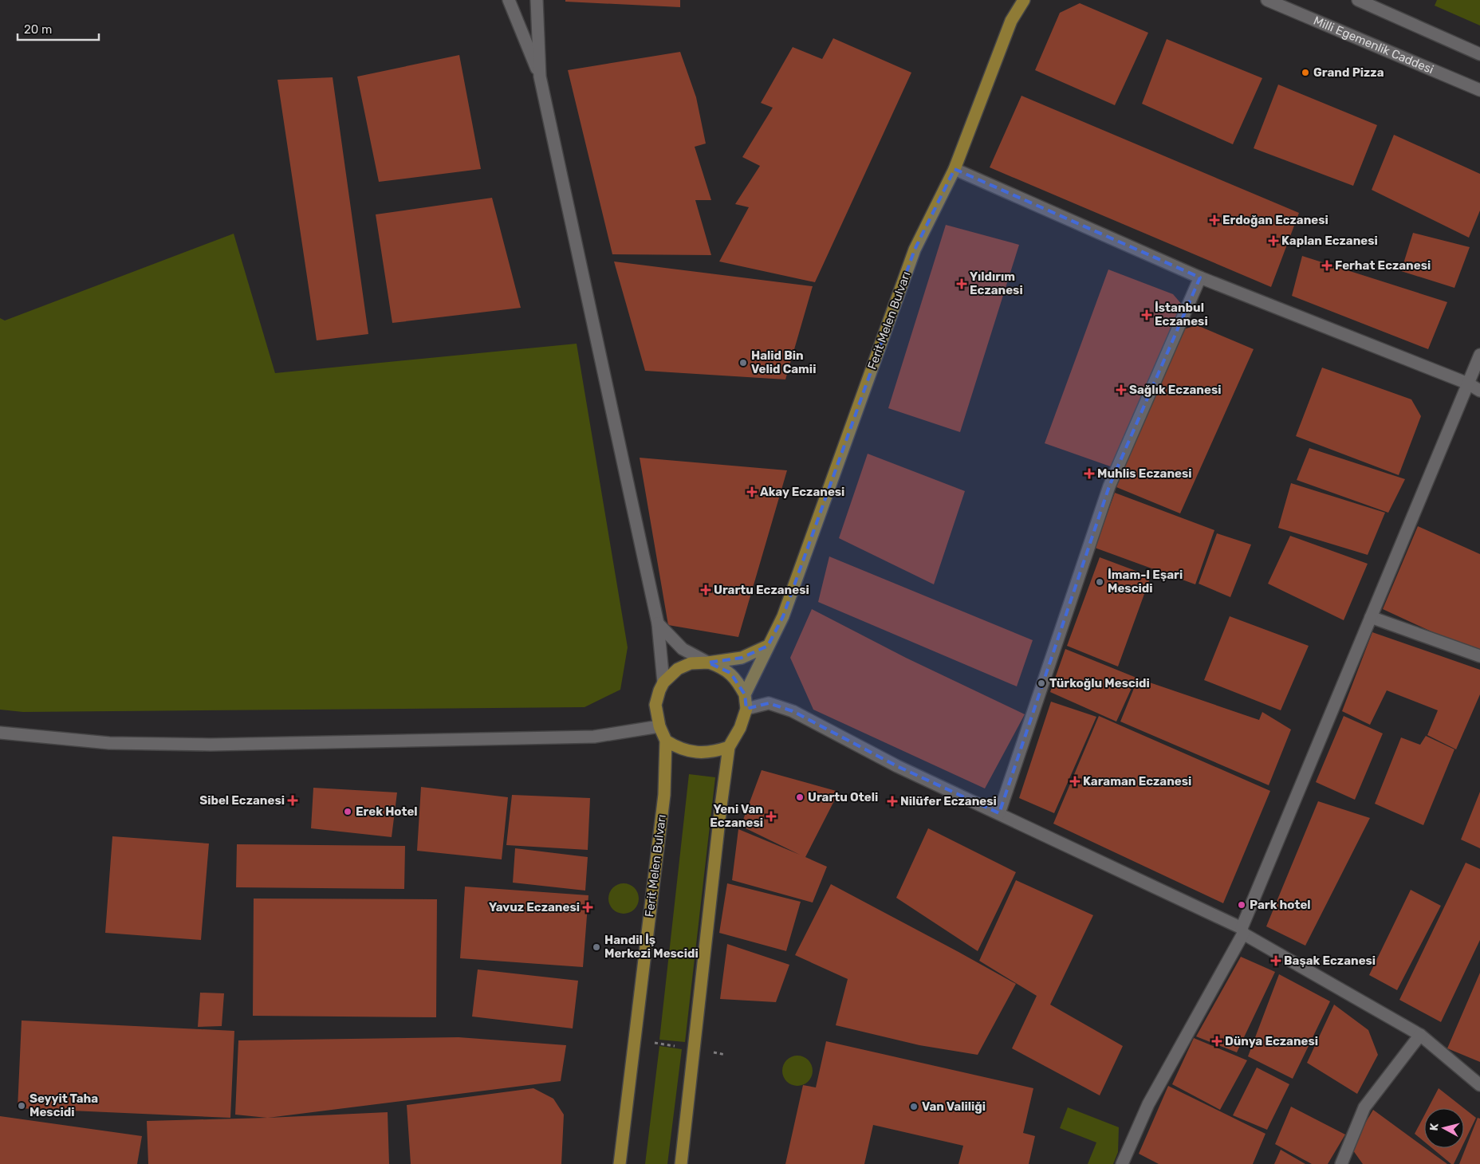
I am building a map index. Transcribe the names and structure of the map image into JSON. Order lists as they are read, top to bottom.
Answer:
{
  "streets": {
    "main road": ["Ferit Melen Bulvarı"],
    "street": ["Milli Egemenlik Caddesi"]
  },
  "places": {
    "other": [
      "Grand Pizza",
      "Halid Bin Velid Camii",
      "İmam-I Eşari Mescidi",
      "Türkoğlu Mescidi",
      "Urartu Oteli",
      "Erek Hotel",
      "Park hotel",
      "Handil İş Merkezi Mescidi",
      "Seyyit Taha Mescidi",
      "Van Valiliği"
    ],
    "health": [
      "Erdoğan Eczanesi",
      "Kaplan Eczanesi",
      "Ferhat Eczanesi",
      "Yıldırım Eczanesi",
      "İstanbul Eczanesi",
      "Sağlık Eczanesi",
      "Muhlis Eczanesi",
      "Akay Eczanesi",
      "Urartu Eczanesi",
      "Karaman Eczanesi",
      "Sibel Eczanesi",
      "Nilüfer Eczanesi",
      "Yeni Van Eczanesi",
      "Yavuz Eczanesi",
      "Başak Eczanesi",
      "Dünya Eczanesi"
    ]
  },
  "scale_bar": "20 m",
  "north": "left"
}
